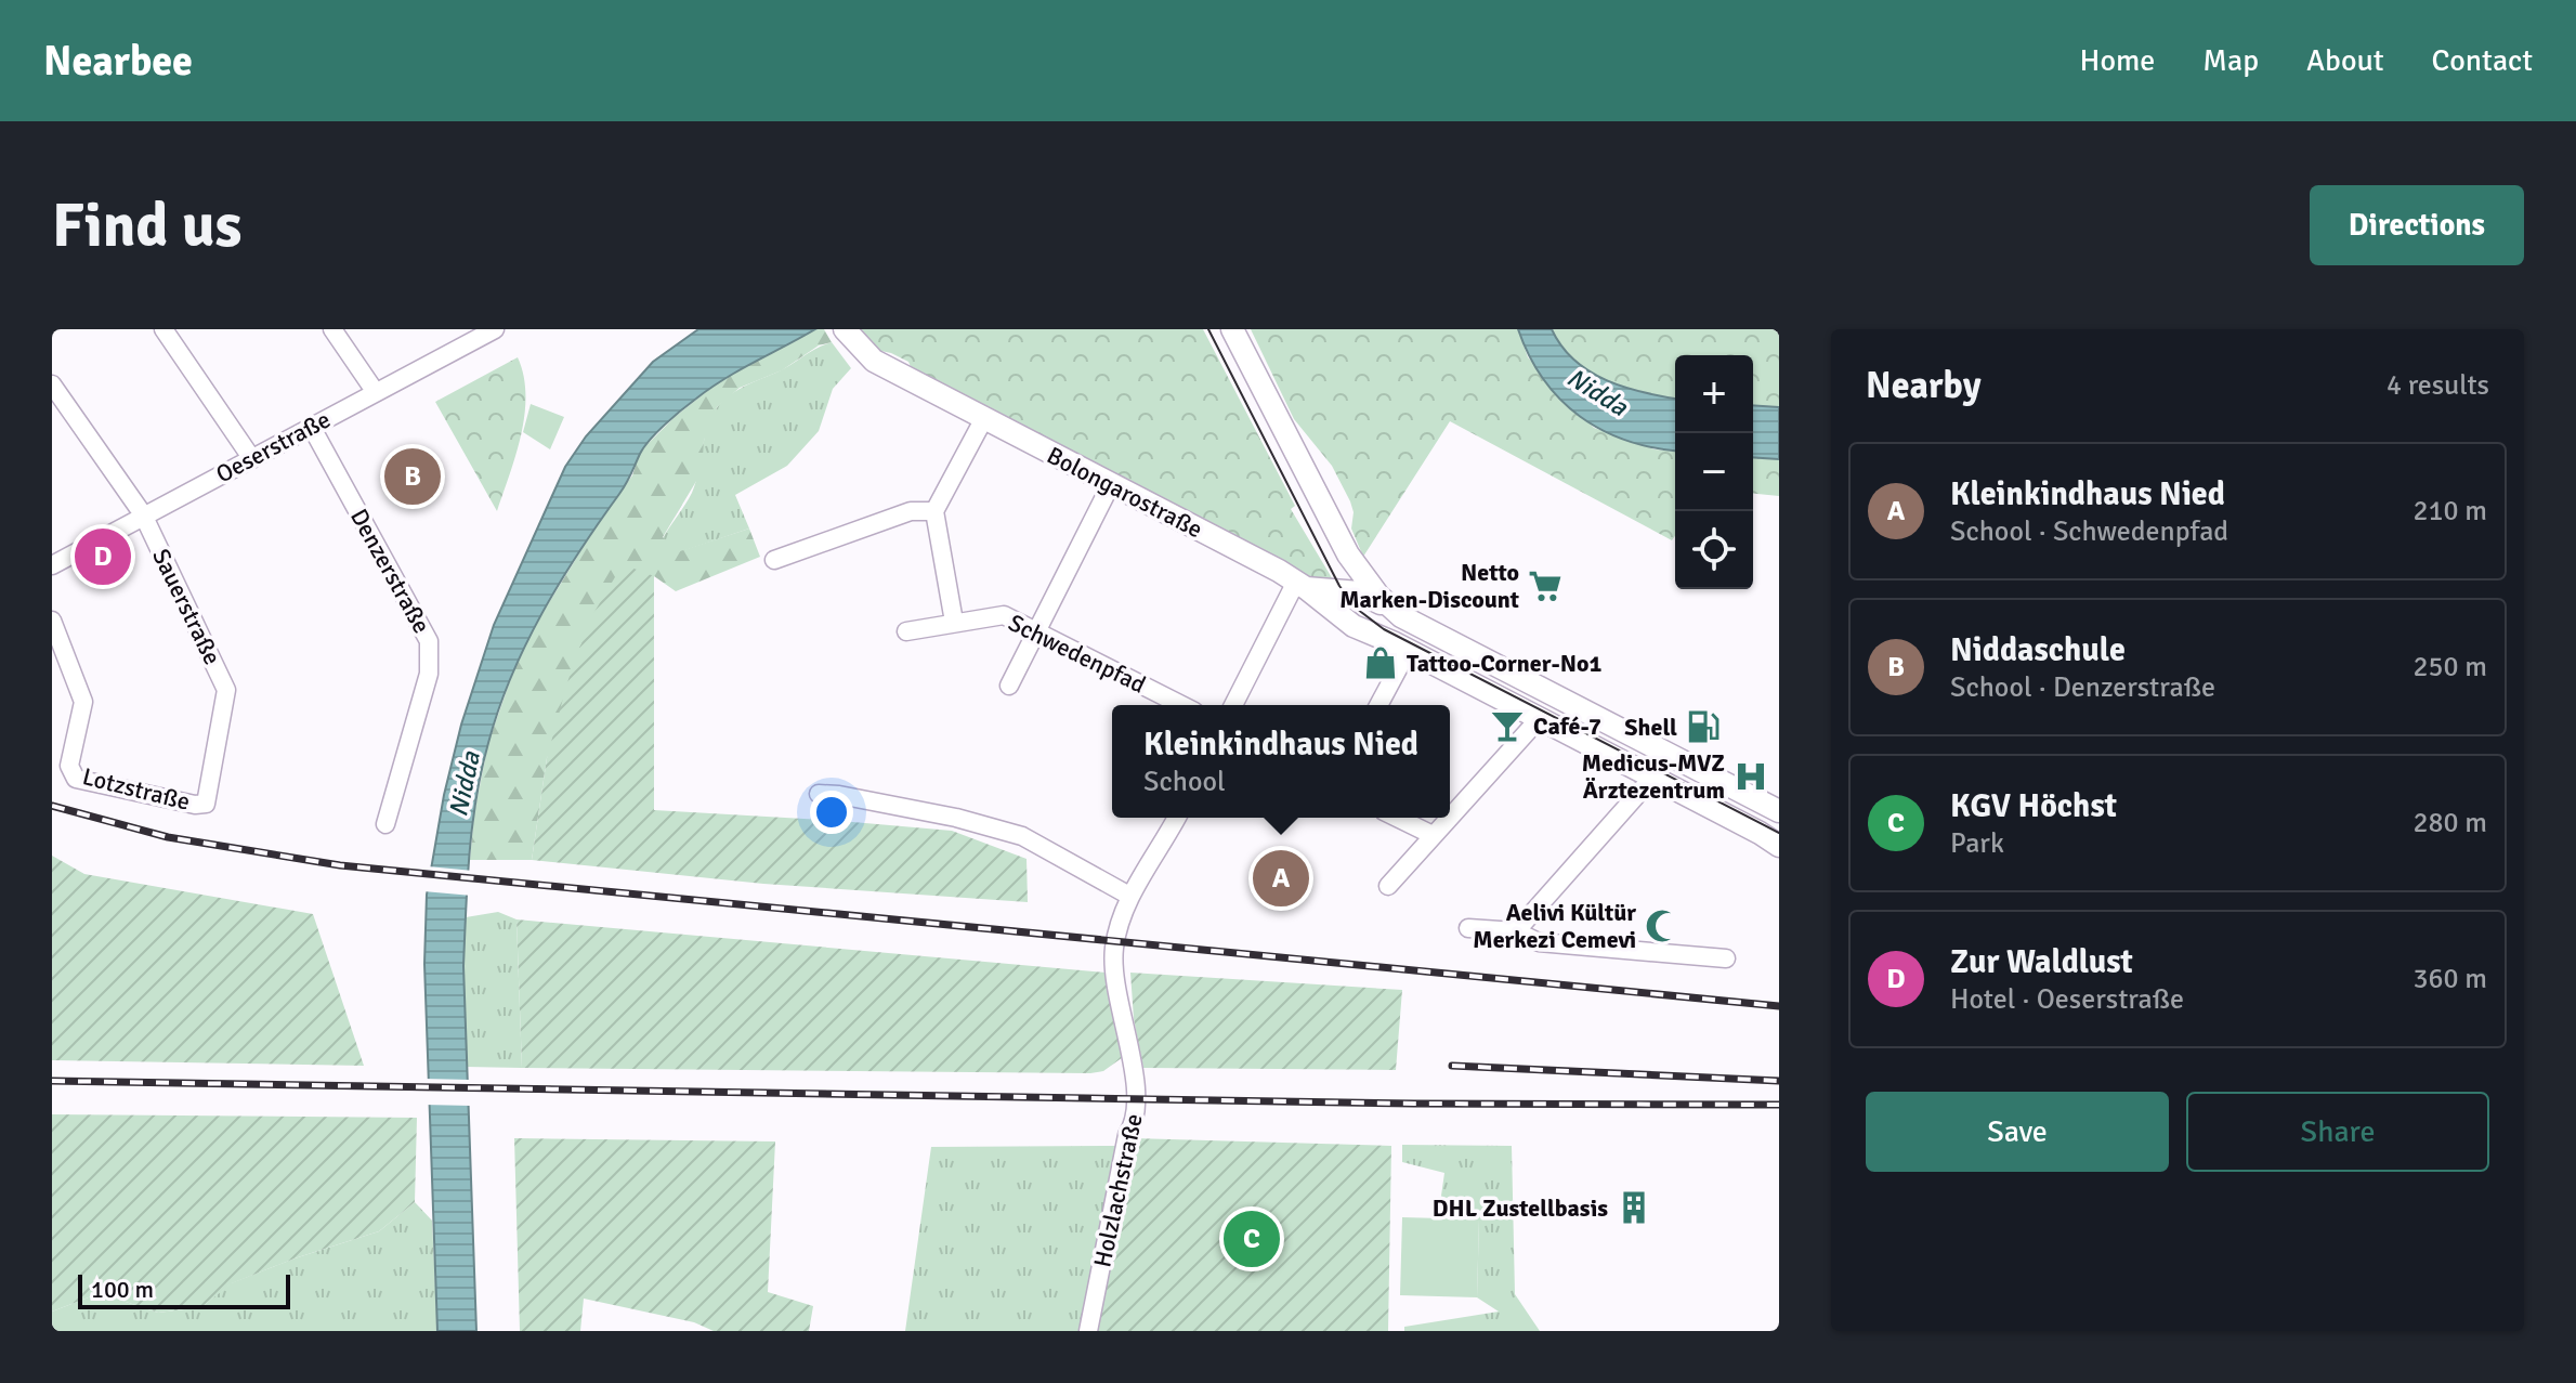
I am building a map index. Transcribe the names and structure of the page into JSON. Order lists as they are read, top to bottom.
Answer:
{
  "streets": {
    "main road": ["Bolongarostraße"],
    "street": [
      "Oeserstraße",
      "Denzerstraße",
      "Sauerstraße",
      "Schwedenpfad",
      "Lotzstraße",
      "Holzlachstraße"
    ]
  },
  "crossings": [
    ["Oeserstraße", "Denzerstraße"],
    ["Oeserstraße", "Sauerstraße"],
    ["Sauerstraße", "Lotzstraße"]
  ],
  "water": ["Nidda"],
  "places": {
    "supermarket": ["Netto Marken-Discount"],
    "shop": ["Tattoo-Corner-No1"],
    "bar": ["Café-7"],
    "fuel station": ["Shell"],
    "hospital": ["Medicus-MVZ Ärztezentrum"],
    "mosque": ["Aelivi Kültür Merkezi Cemevi"],
    "building": ["DHL Zustellbasis"]
  },
  "scale_bar": "100 m",
  "page": {
    "header": "Nearbee",
    "nav": [
      "Home",
      "Map",
      "About",
      "Contact"
    ],
    "buttons": [
      "Directions",
      ["Save", "Share"]
    ],
    "title": "Find us",
    "heading": ["Nearby", "4 results"],
    "map_buttons": ["+", "−"],
    "list": [
      {
        "mark": "A",
        "name": "Kleinkindhaus Nied",
        "note": "School · Schwedenpfad",
        "value": "210 m"
      },
      {
        "mark": "B",
        "name": "Niddaschule",
        "note": "School · Denzerstraße",
        "value": "250 m"
      },
      {
        "mark": "C",
        "name": "KGV Höchst",
        "note": "Park",
        "value": "280 m"
      },
      {
        "mark": "D",
        "name": "Zur Waldlust",
        "note": "Hotel · Oeserstraße",
        "value": "360 m"
      }
    ],
    "pins": [
      "B",
      "D",
      "A",
      "C"
    ],
    "popup": ["Kleinkindhaus Nied", "School"],
    "scale": "100 m"
  }
}
